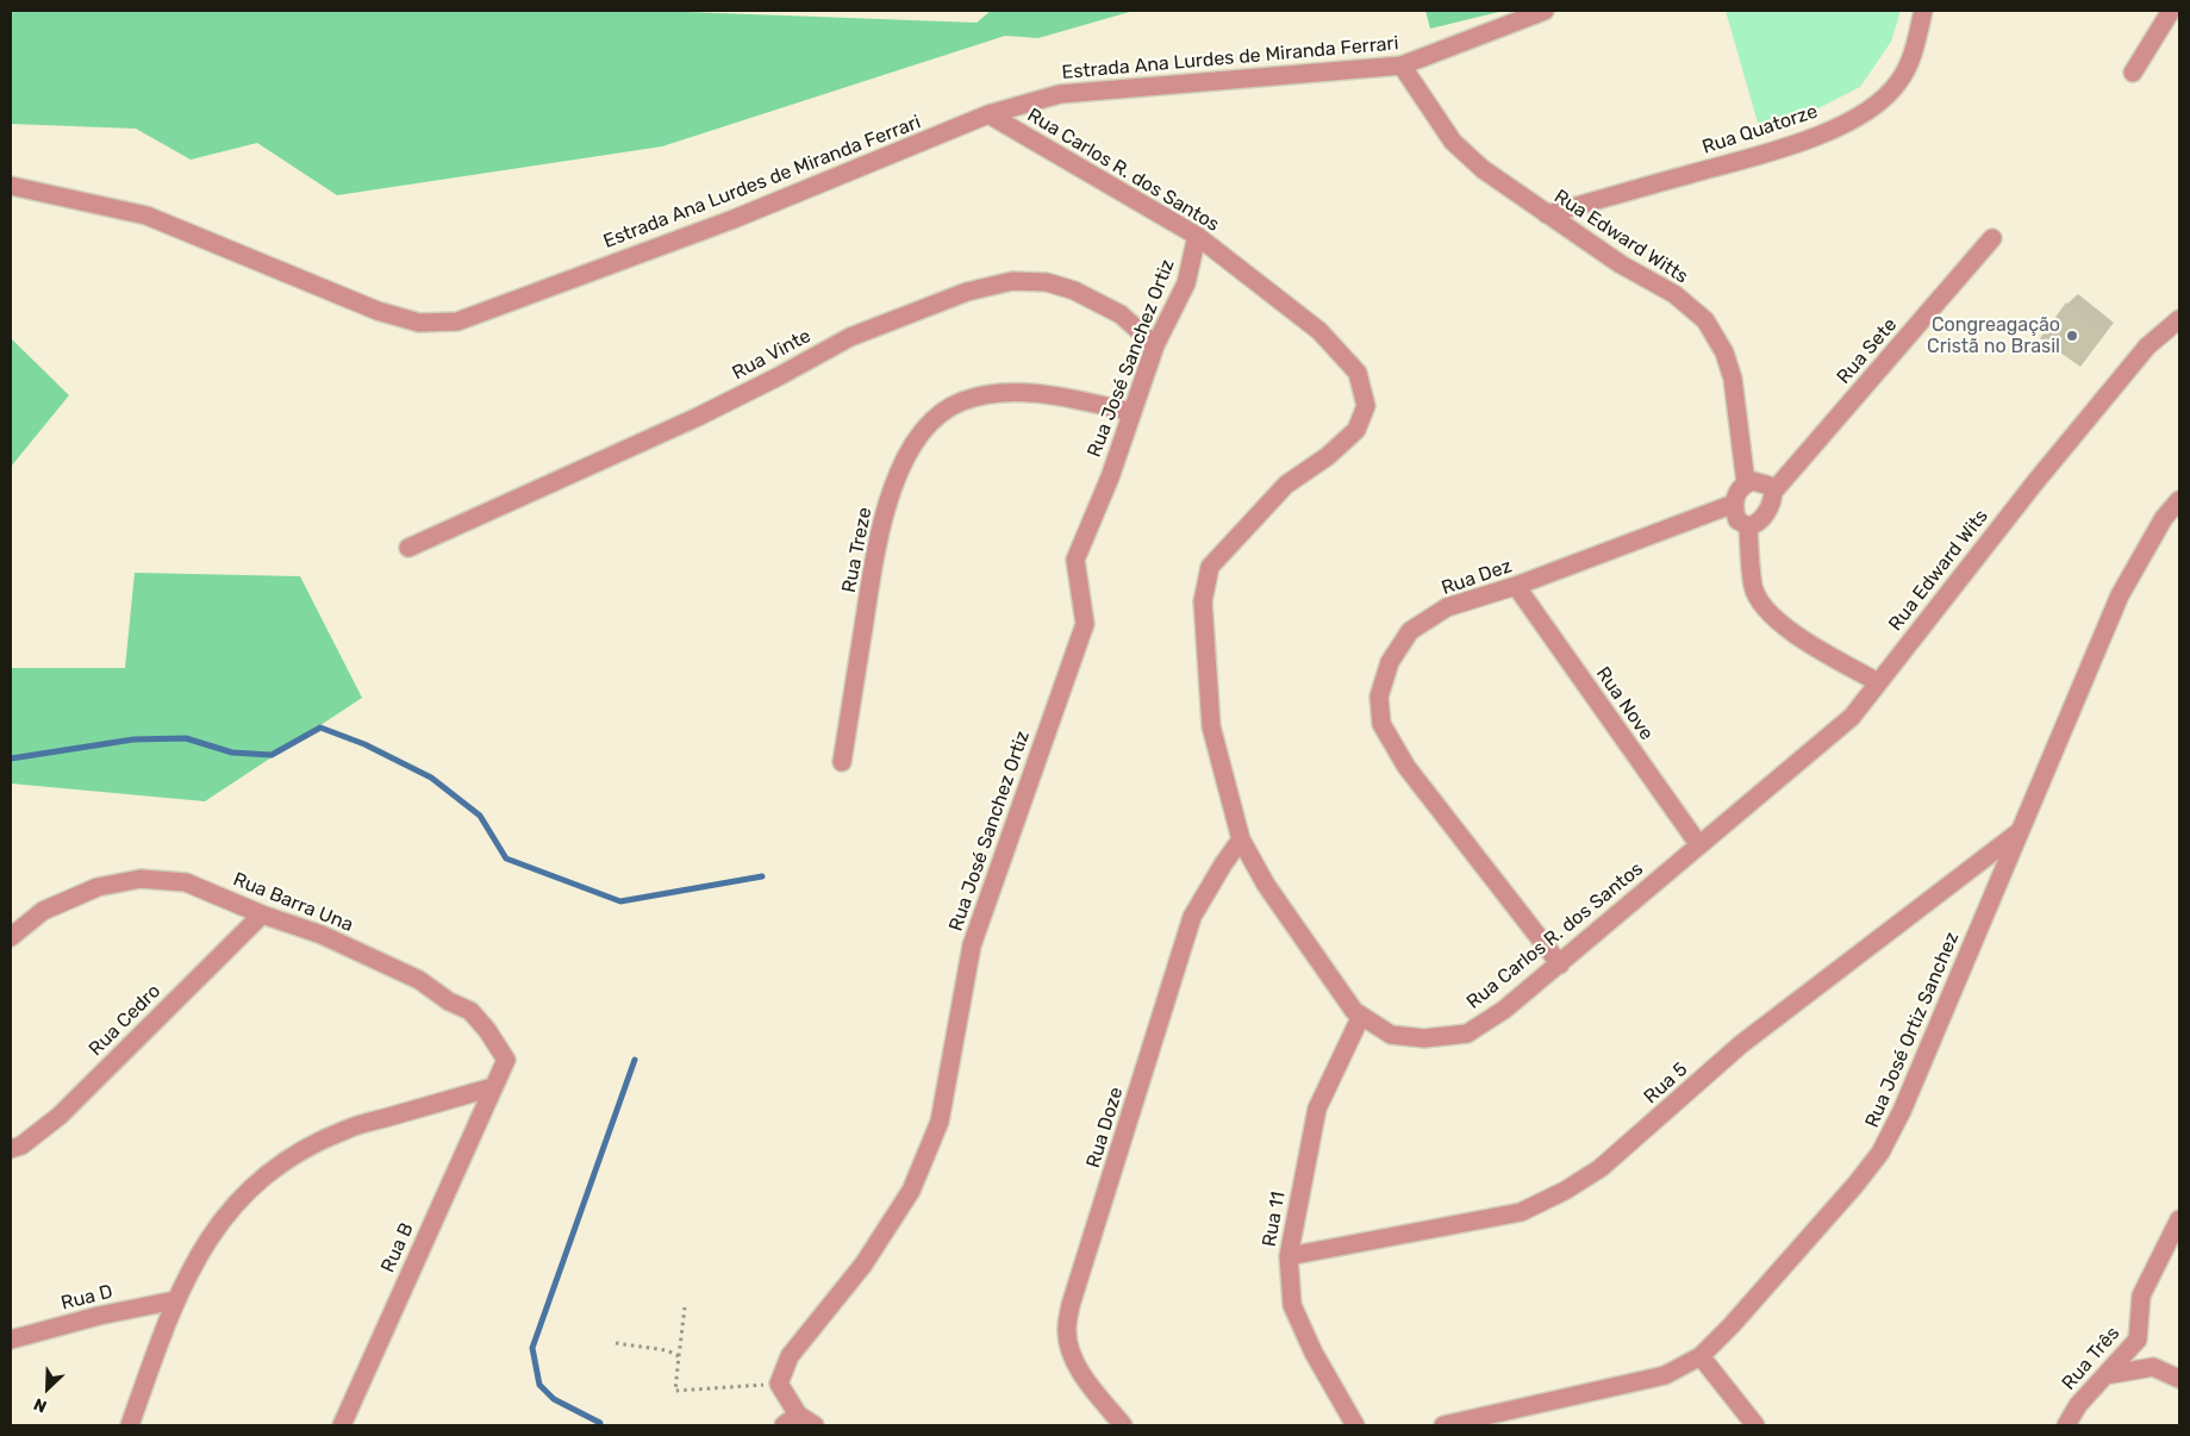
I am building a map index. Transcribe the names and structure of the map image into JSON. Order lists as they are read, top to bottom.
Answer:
{
  "streets": {
    "street": [
      "Estrada Ana Lurdes de Miranda Ferrari",
      "Rua Quatorze",
      "Rua Carlos R. dos Santos",
      "Rua Edward Witts",
      "Rua Sete",
      "Rua Vinte",
      "Rua José Sanchez Ortiz",
      "Rua Treze",
      "Rua Edward Wits",
      "Rua Dez",
      "Rua Nove",
      "Rua Barra Una",
      "Rua Cedro",
      "Rua José Ortiz Sanchez",
      "Rua 5",
      "Rua Doze",
      "Rua 11",
      "Rua B",
      "Rua D",
      "Rua Três"
    ]
  },
  "crossings": [
    ["Estrada Ana Lurdes de Miranda Ferrari", "Rua Carlos R. dos Santos"],
    ["Estrada Ana Lurdes de Miranda Ferrari", "Rua Edward Witts"],
    ["Rua Quatorze", "Rua Edward Witts"],
    ["Rua Carlos R. dos Santos", "Rua José Sanchez Ortiz"],
    ["Rua Carlos R. dos Santos", "Rua Edward Wits"],
    ["Rua Carlos R. dos Santos", "Rua Dez"],
    ["Rua Carlos R. dos Santos", "Rua Nove"],
    ["Rua Carlos R. dos Santos", "Rua Doze"],
    ["Rua Carlos R. dos Santos", "Rua 11"],
    ["Rua Edward Witts", "Rua Sete"],
    ["Rua Edward Witts", "Rua Dez"],
    ["Rua Sete", "Rua Dez"],
    ["Rua Vinte", "Rua José Sanchez Ortiz"],
    ["Rua José Sanchez Ortiz", "Rua Treze"],
    ["Rua Dez", "Rua Nove"],
    ["Rua Barra Una", "Rua Cedro"],
    ["Rua Barra Una", "Rua B"],
    ["Rua José Ortiz Sanchez", "Rua 5"],
    ["Rua 5", "Rua 11"]
  ],
  "places": ["Congreagação Cristã no Brasil"],
  "north": "bottom left"
}
